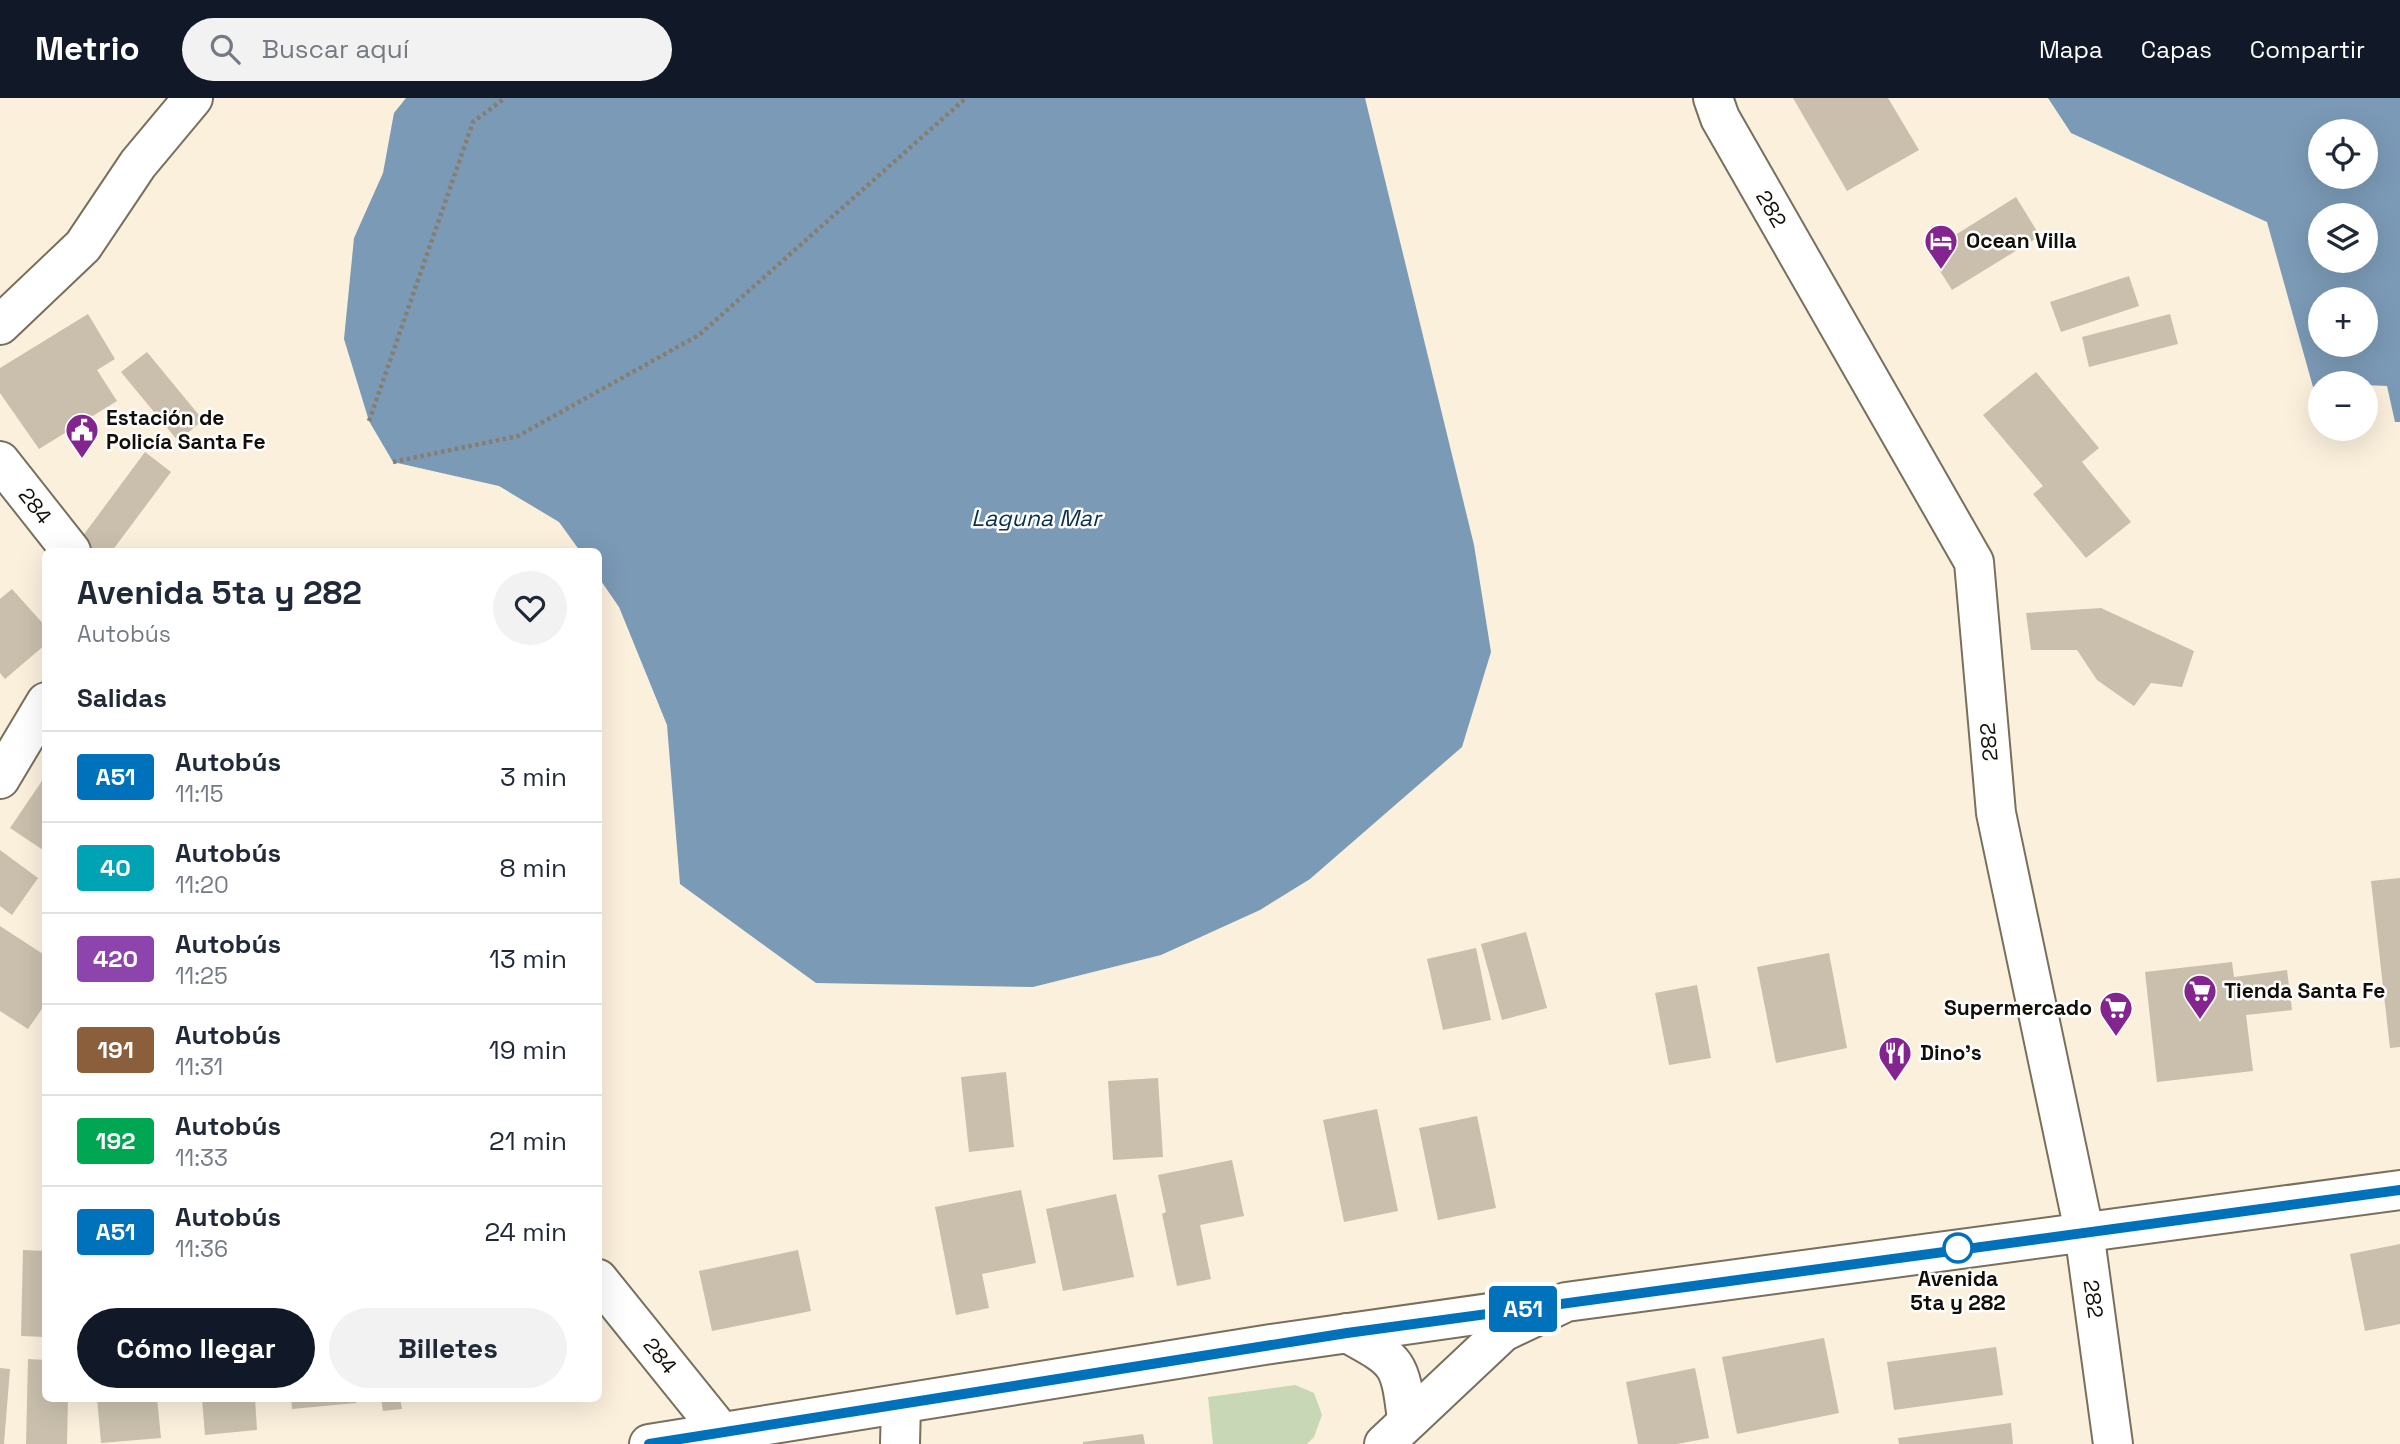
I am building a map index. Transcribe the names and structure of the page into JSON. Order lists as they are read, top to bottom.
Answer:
{
  "streets": {
    "main road": ["282", "284"]
  },
  "water": ["Laguna Mar"],
  "places": {
    "hotel": ["Ocean Villa"],
    "public building": ["Estación de Policía Santa Fe"],
    "supermarket": ["Tienda Santa Fe", "Supermercado"],
    "restaurant": ["Dino's"],
    "other": ["Avenida 5ta y 282"]
  },
  "lines": ["bus line A51"],
  "page": {
    "header": "Metrio",
    "search": "Buscar aquí",
    "nav": ["Mapa", "Capas", "Compartir"],
    "on_map": "A51",
    "map_buttons": ["+", "−"],
    "heading": [
      ["Avenida 5ta y 282", "Autobús"],
      "Salidas"
    ],
    "list": [
      {
        "mark": "A51",
        "name": "Autobús",
        "note": "11:15",
        "value": "3 min"
      },
      {
        "mark": "40",
        "name": "Autobús",
        "note": "11:20",
        "value": "8 min"
      },
      {
        "mark": "420",
        "name": "Autobús",
        "note": "11:25",
        "value": "13 min"
      },
      {
        "mark": "191",
        "name": "Autobús",
        "note": "11:31",
        "value": "19 min"
      },
      {
        "mark": "192",
        "name": "Autobús",
        "note": "11:33",
        "value": "21 min"
      },
      {
        "mark": "A51",
        "name": "Autobús",
        "note": "11:36",
        "value": "24 min"
      }
    ],
    "buttons": ["Cómo llegar", "Billetes"]
  }
}
